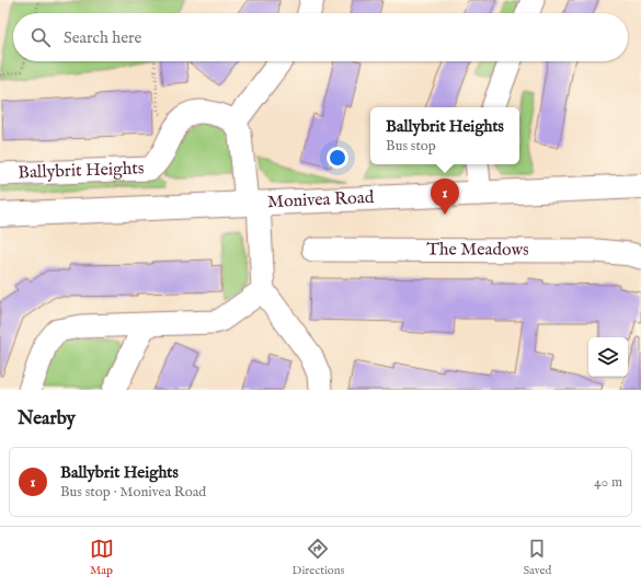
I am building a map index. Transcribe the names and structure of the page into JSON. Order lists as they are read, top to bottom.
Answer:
{
  "streets": {
    "main road": ["Monivea Road"],
    "street": ["Ballybrit Heights", "The Meadows"]
  },
  "page": {
    "search": "Search here",
    "popup": ["Ballybrit Heights", "Bus stop"],
    "pins": "1",
    "heading": "Nearby",
    "list": [
      {
        "mark": "1",
        "name": "Ballybrit Heights",
        "note": "Bus stop · Monivea Road",
        "value": "40 m"
      }
    ],
    "nav": ["Map", "Directions", "Saved"]
  }
}
